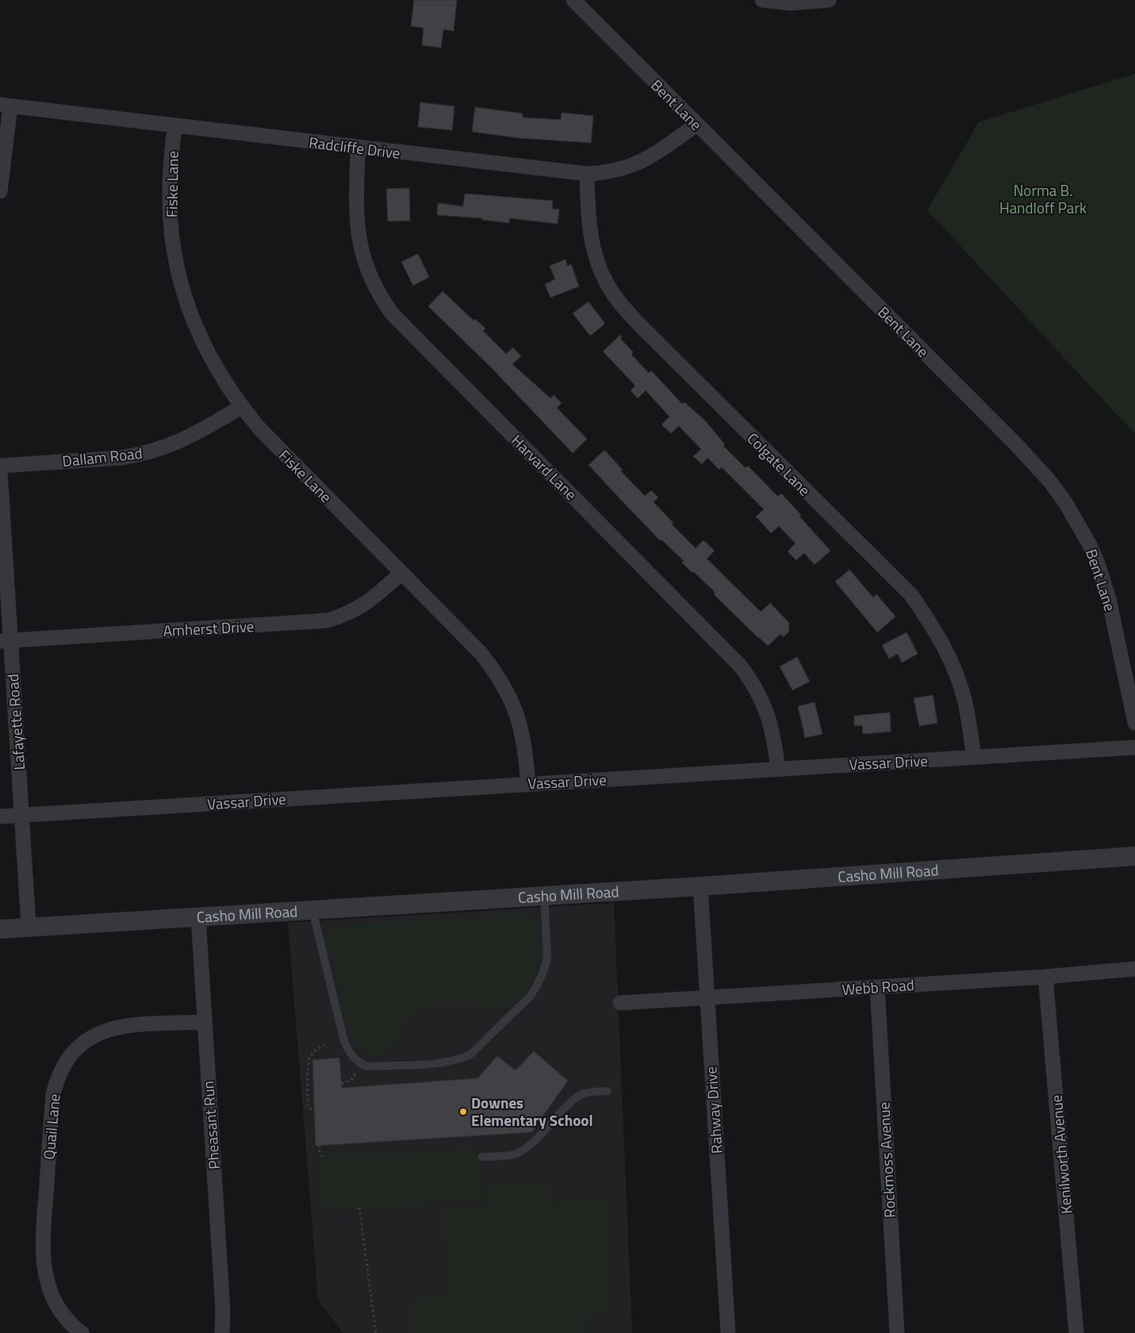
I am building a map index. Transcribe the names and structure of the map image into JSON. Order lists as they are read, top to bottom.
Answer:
{
  "streets": {
    "street": [
      "Bent Lane",
      "Radcliffe Drive",
      "Fiske Lane",
      "Dallam Road",
      "Colgate Lane",
      "Harvard Lane",
      "Amherst Drive",
      "Lafayette Road",
      "Vassar Drive",
      "Casho Mill Road",
      "Webb Road",
      "Rahway Drive",
      "Pheasant Run",
      "Quail Lane",
      "Kenilworth Avenue",
      "Rockmoss Avenue"
    ]
  },
  "crossings": [
    ["Bent Lane", "Radcliffe Drive"],
    ["Radcliffe Drive", "Fiske Lane"],
    ["Radcliffe Drive", "Colgate Lane"],
    ["Radcliffe Drive", "Harvard Lane"],
    ["Fiske Lane", "Dallam Road"],
    ["Fiske Lane", "Amherst Drive"],
    ["Fiske Lane", "Vassar Drive"],
    ["Colgate Lane", "Vassar Drive"],
    ["Harvard Lane", "Vassar Drive"],
    ["Amherst Drive", "Lafayette Road"],
    ["Lafayette Road", "Vassar Drive"],
    ["Lafayette Road", "Casho Mill Road"],
    ["Casho Mill Road", "Rahway Drive"],
    ["Casho Mill Road", "Pheasant Run"],
    ["Webb Road", "Rahway Drive"],
    ["Webb Road", "Kenilworth Avenue"],
    ["Webb Road", "Rockmoss Avenue"],
    ["Pheasant Run", "Quail Lane"]
  ],
  "parks": ["Norma B. Handloff Park"],
  "places": ["Downes Elementary School"]
}
